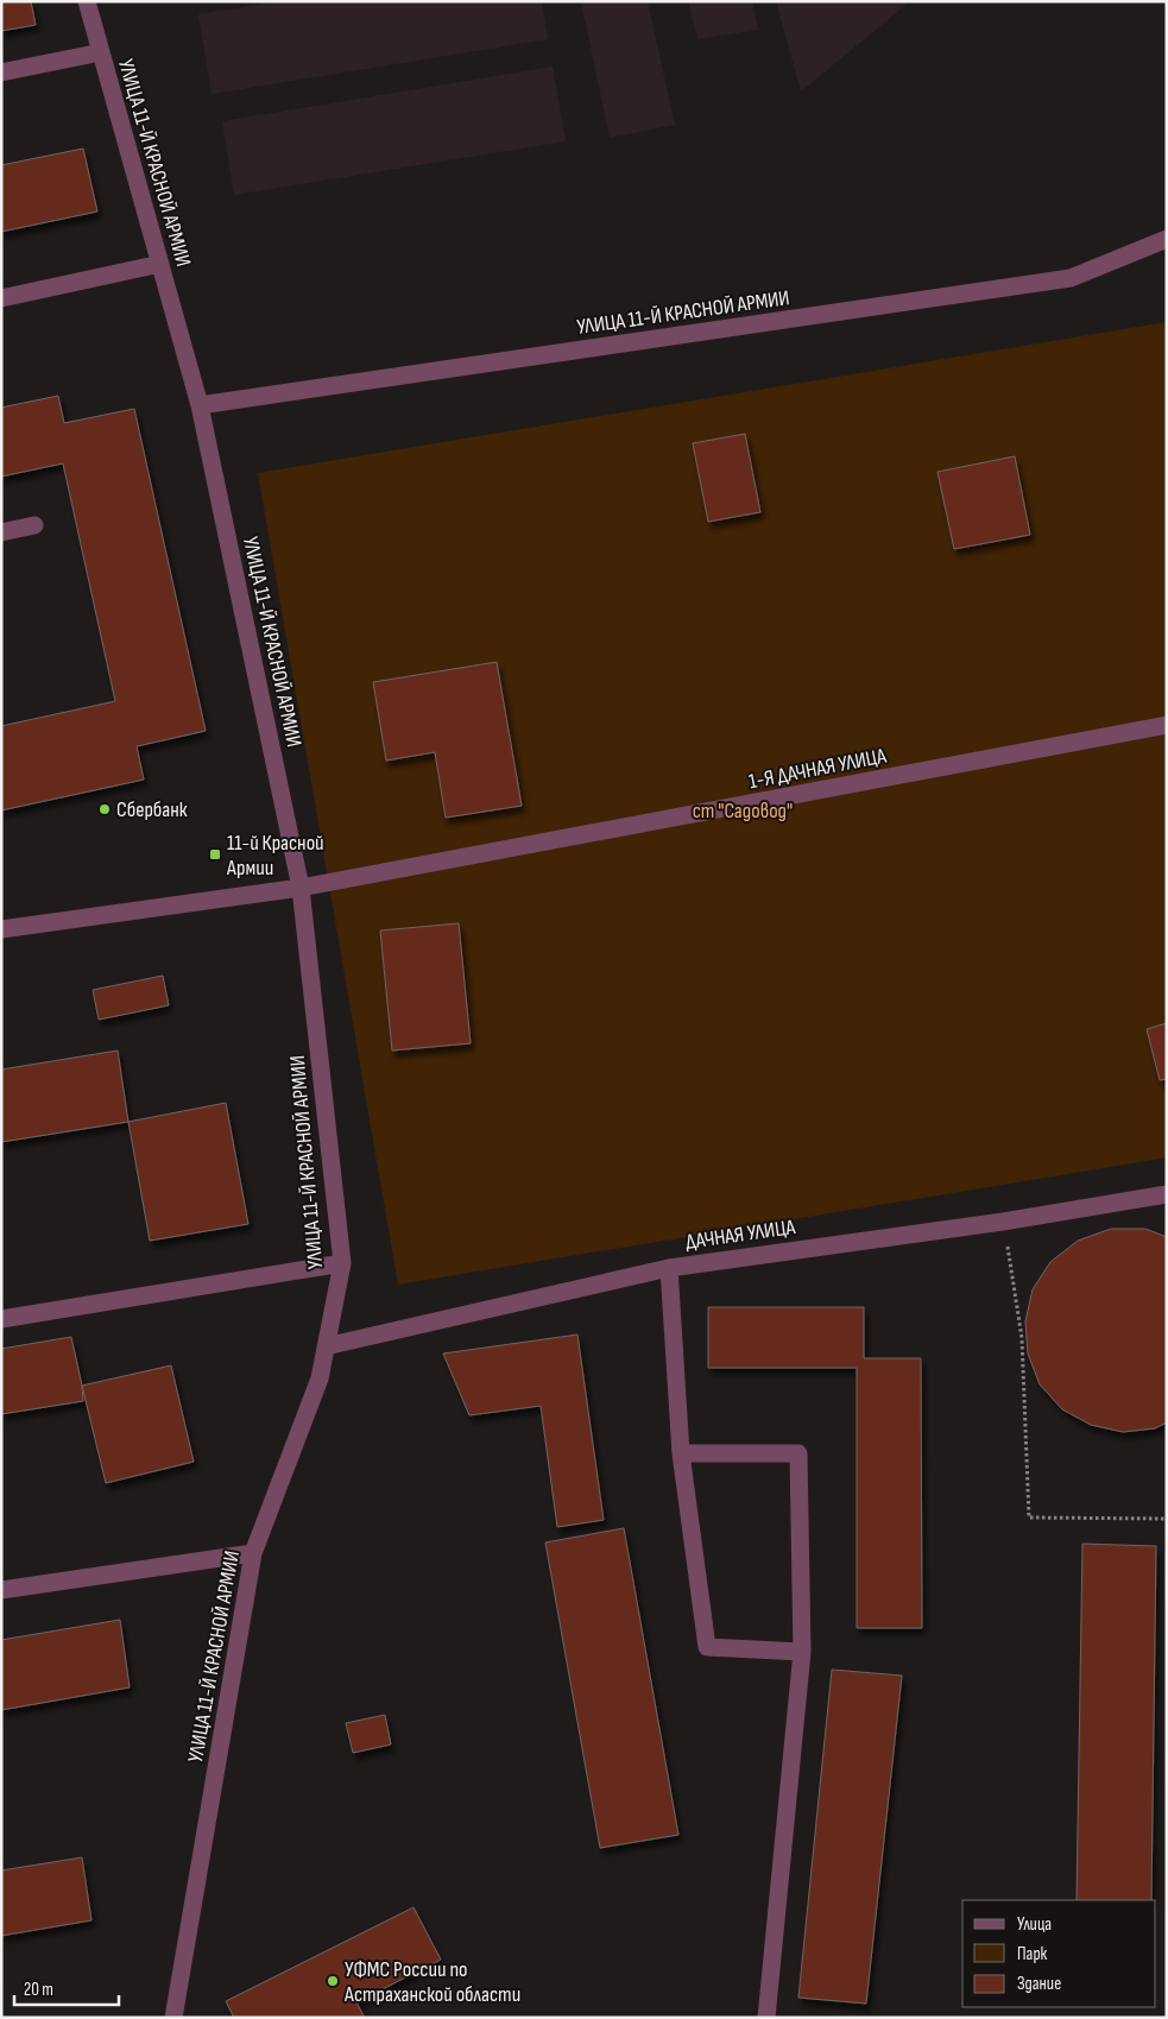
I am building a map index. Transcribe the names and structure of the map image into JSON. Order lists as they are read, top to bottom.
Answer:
{
  "streets": {
    "street": ["УЛИЦА 11-Й КРАСНОЙ АРМИИ", "1-Я ДАЧНАЯ УЛИЦА", "ДАЧНАЯ УЛИЦА"]
  },
  "crossings": [
    ["УЛИЦА 11-Й КРАСНОЙ АРМИИ", "1-Я ДАЧНАЯ УЛИЦА"],
    ["УЛИЦА 11-Й КРАСНОЙ АРМИИ", "ДАЧНАЯ УЛИЦА"]
  ],
  "parks": ["ст \"Садовод\""],
  "places": {
    "other": ["Сбербанк", "УФМС России по Астраханской области"],
    "transit": ["11-й Красной Армии"]
  },
  "legend": ["Улица", "Парк", "Здание"],
  "scale_bar": "20 m"
}
